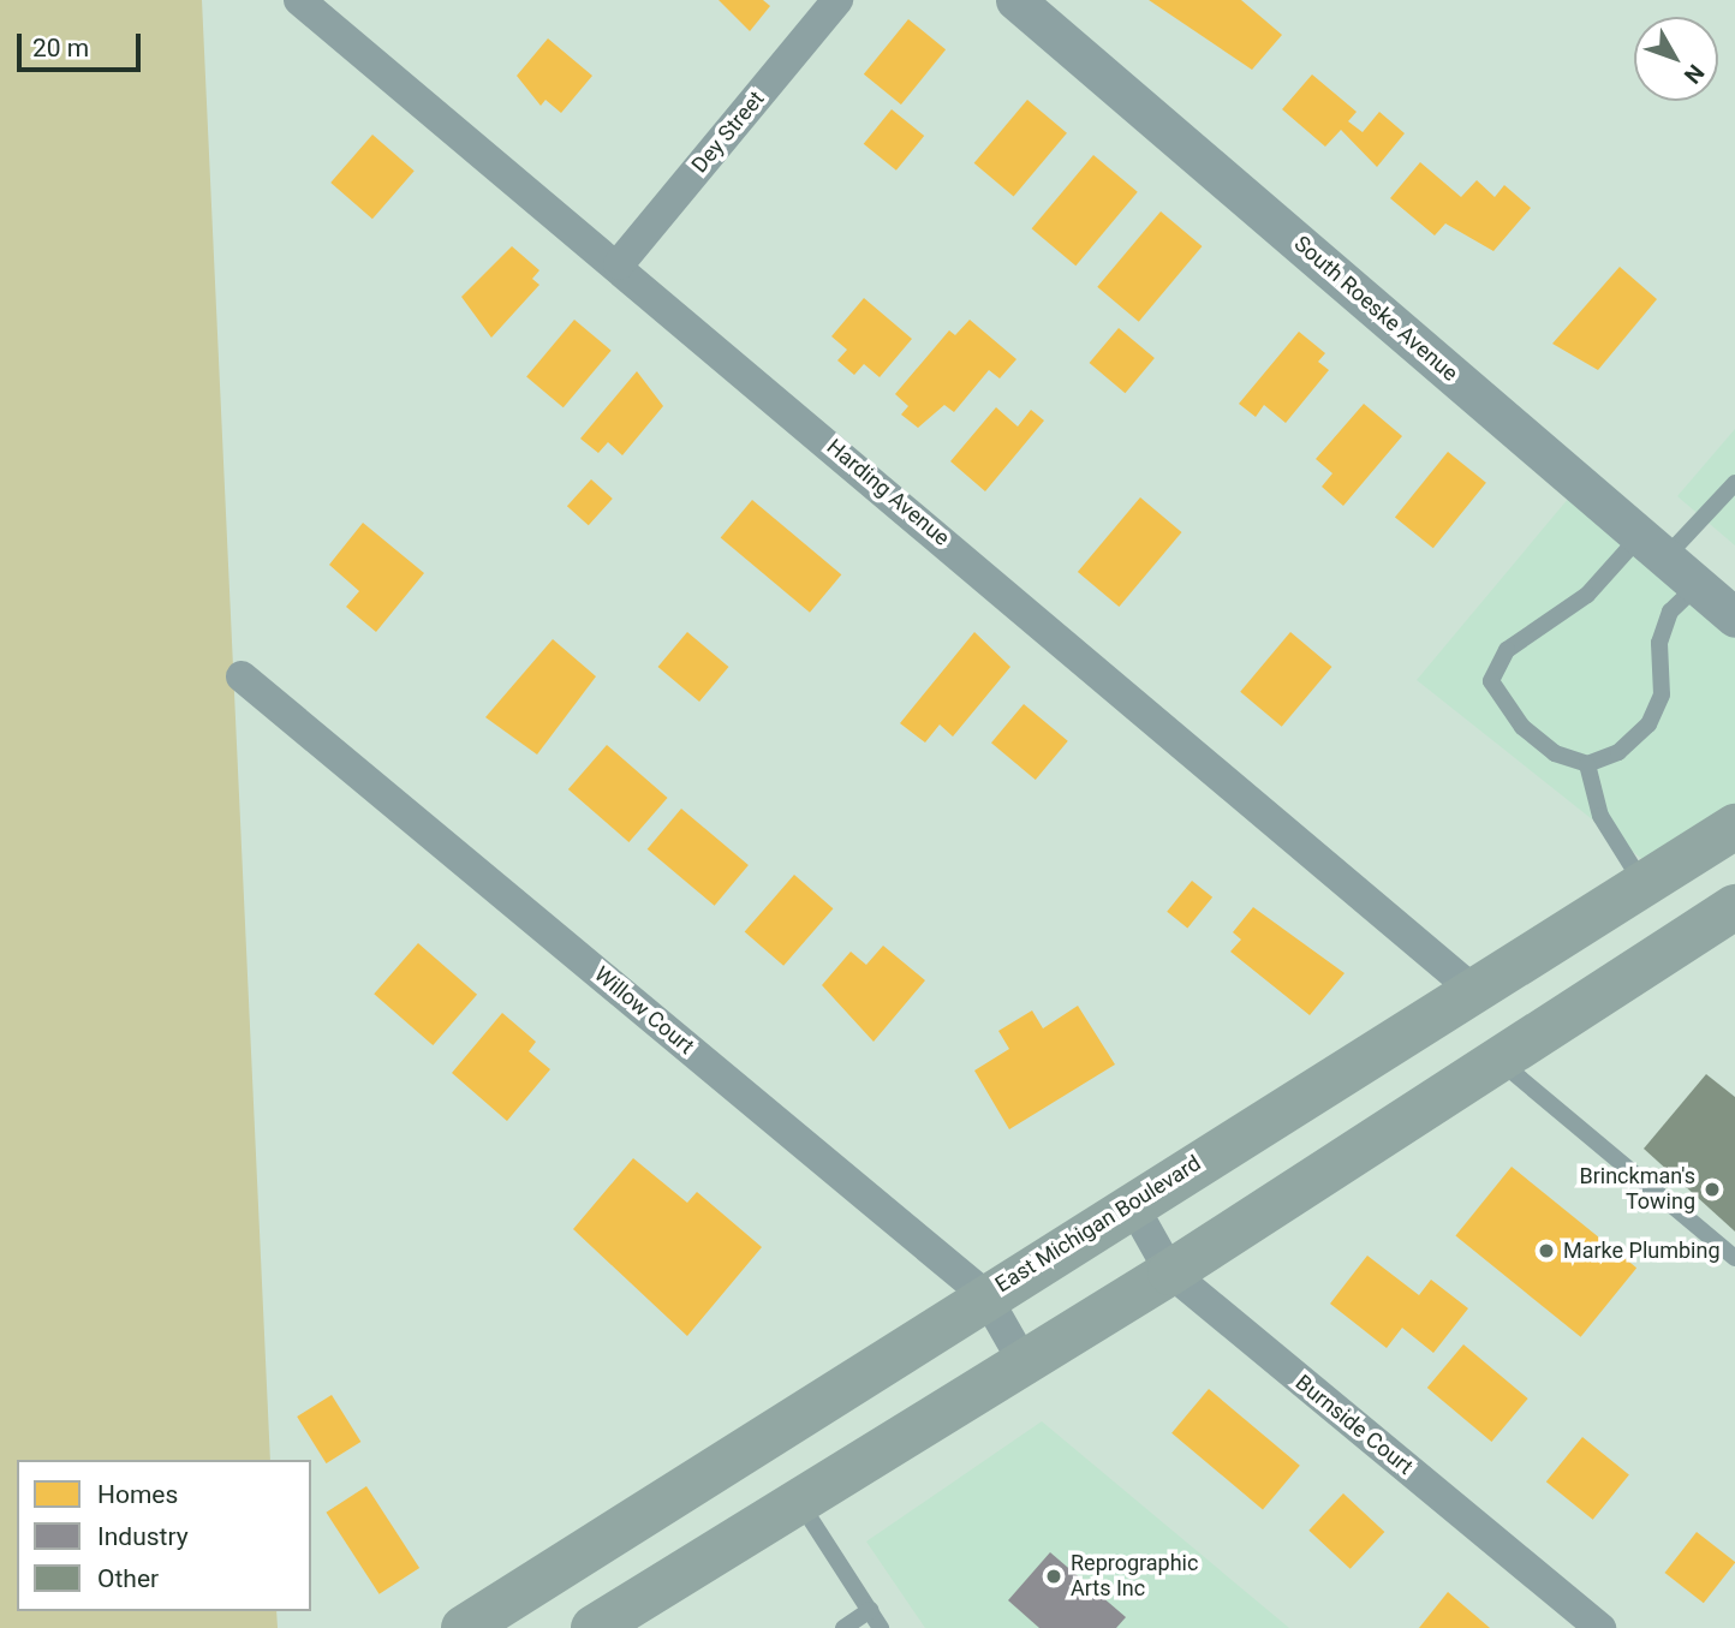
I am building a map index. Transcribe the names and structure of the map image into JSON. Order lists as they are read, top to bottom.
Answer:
{
  "streets": {
    "main road": ["East Michigan Boulevard"],
    "street": [
      "Dey Street",
      "South Roeske Avenue",
      "Harding Avenue",
      "Willow Court",
      "Burnside Court"
    ]
  },
  "crossings": [
    ["Dey Street", "Harding Avenue"],
    ["Harding Avenue", "East Michigan Boulevard"],
    ["Willow Court", "East Michigan Boulevard"],
    ["East Michigan Boulevard", "Burnside Court"]
  ],
  "places": ["Brinckman's Towing", "Marke Plumbing", "Reprographic Arts Inc"],
  "legend": ["Homes", "Industry", "Other"],
  "scale_bar": "20 m",
  "north": "bottom right"
}
